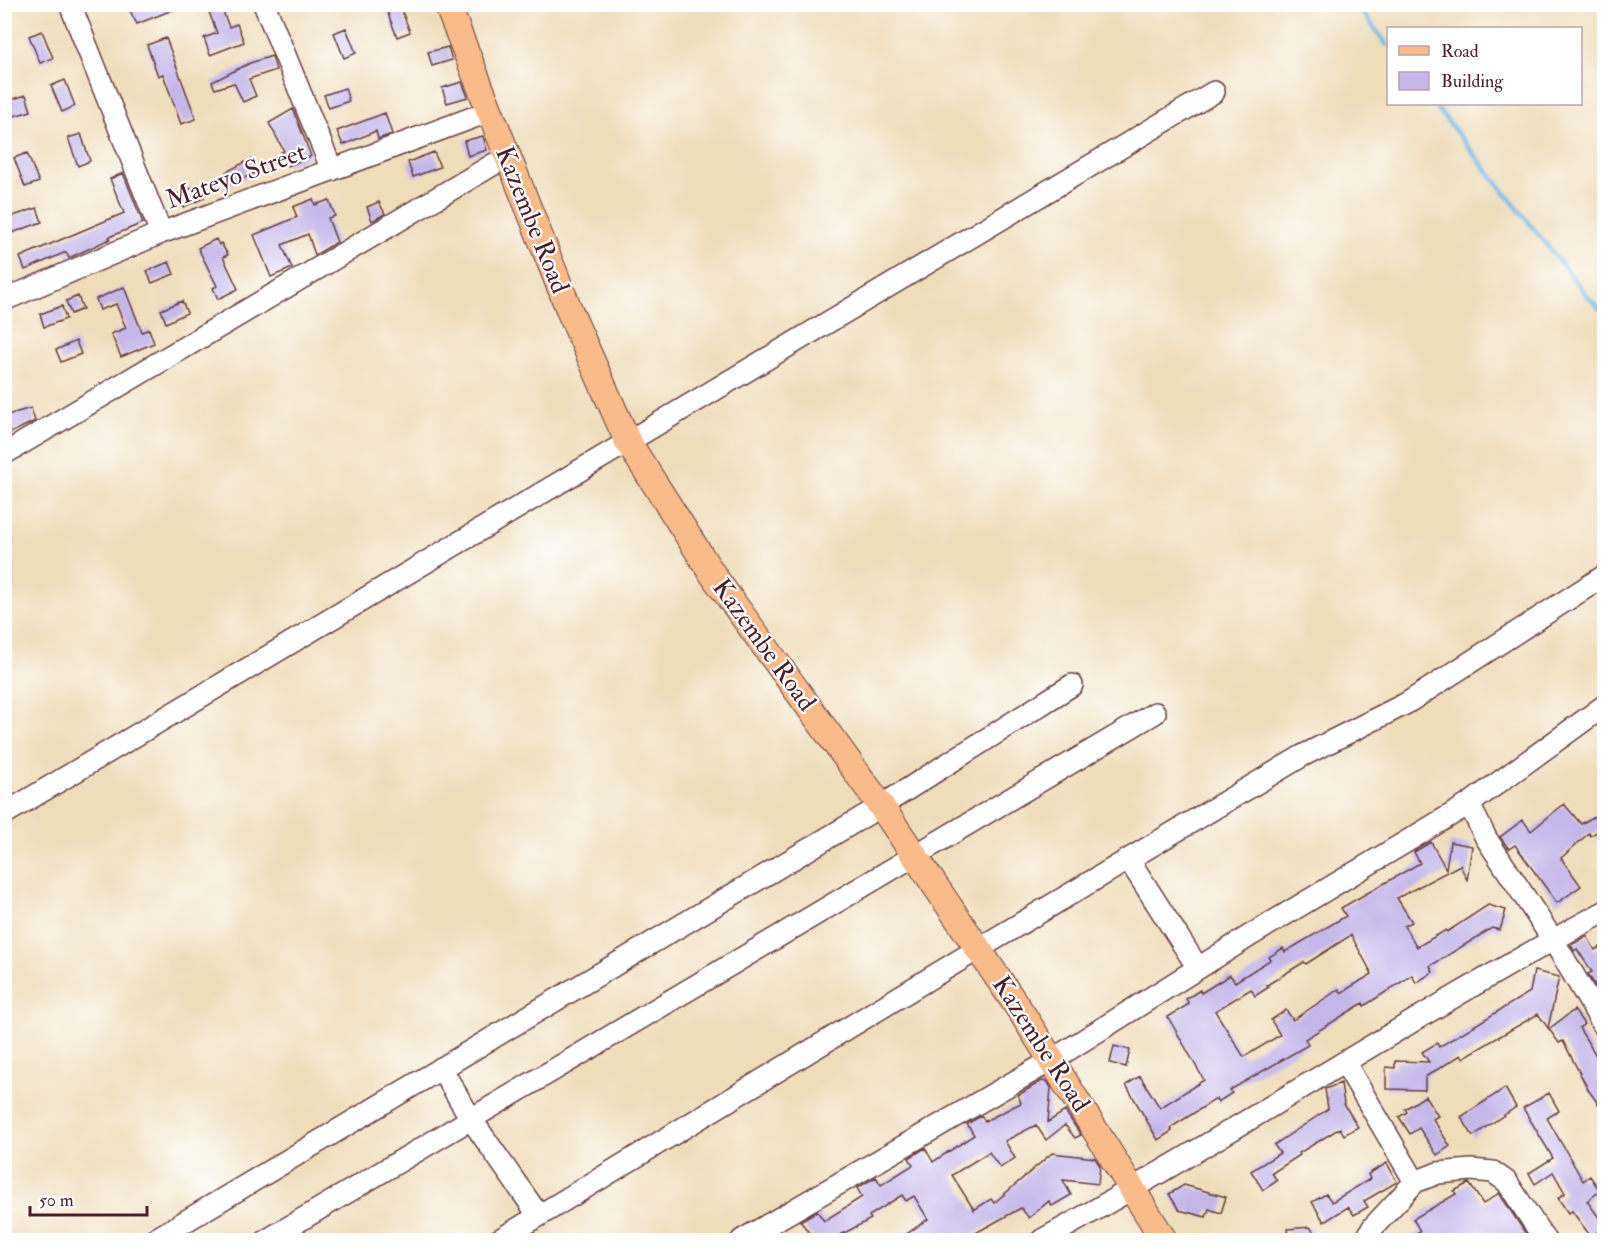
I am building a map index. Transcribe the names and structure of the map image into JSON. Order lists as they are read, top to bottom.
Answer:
{
  "streets": {
    "main road": ["Kazembe Road"],
    "street": ["Mateyo Street"]
  },
  "crossings": [
    ["Mateyo Street", "Kazembe Road"]
  ],
  "legend": ["Road", "Building"],
  "scale_bar": "50 m"
}
